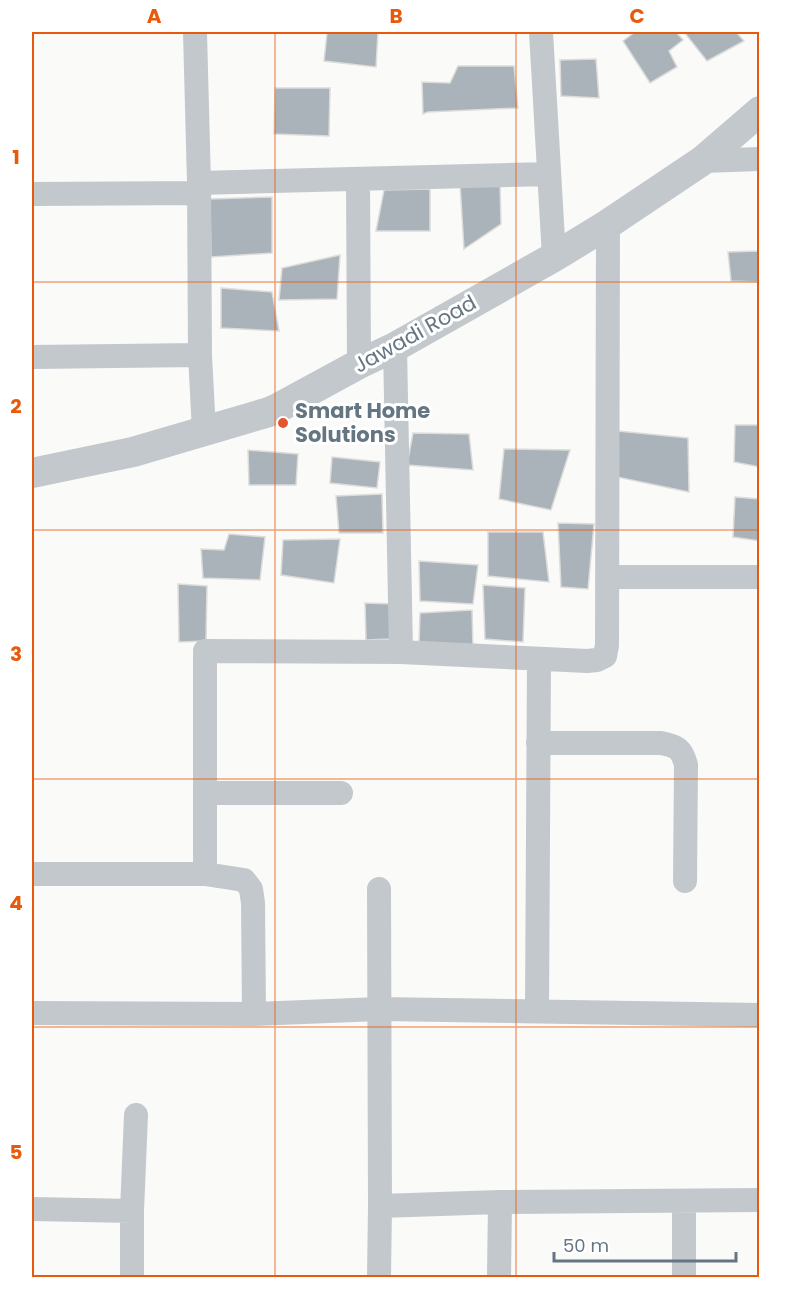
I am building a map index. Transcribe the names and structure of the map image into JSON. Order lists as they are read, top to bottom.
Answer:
{
  "streets": {
    "street": ["Jawadi Road"]
  },
  "places": ["Smart Home Solutions"],
  "scale_bar": "50 m",
  "grid": {
    "columns": ["A", "B", "C"],
    "rows": [
      "1",
      "2",
      "3",
      "4",
      "5"
    ]
  }
}
